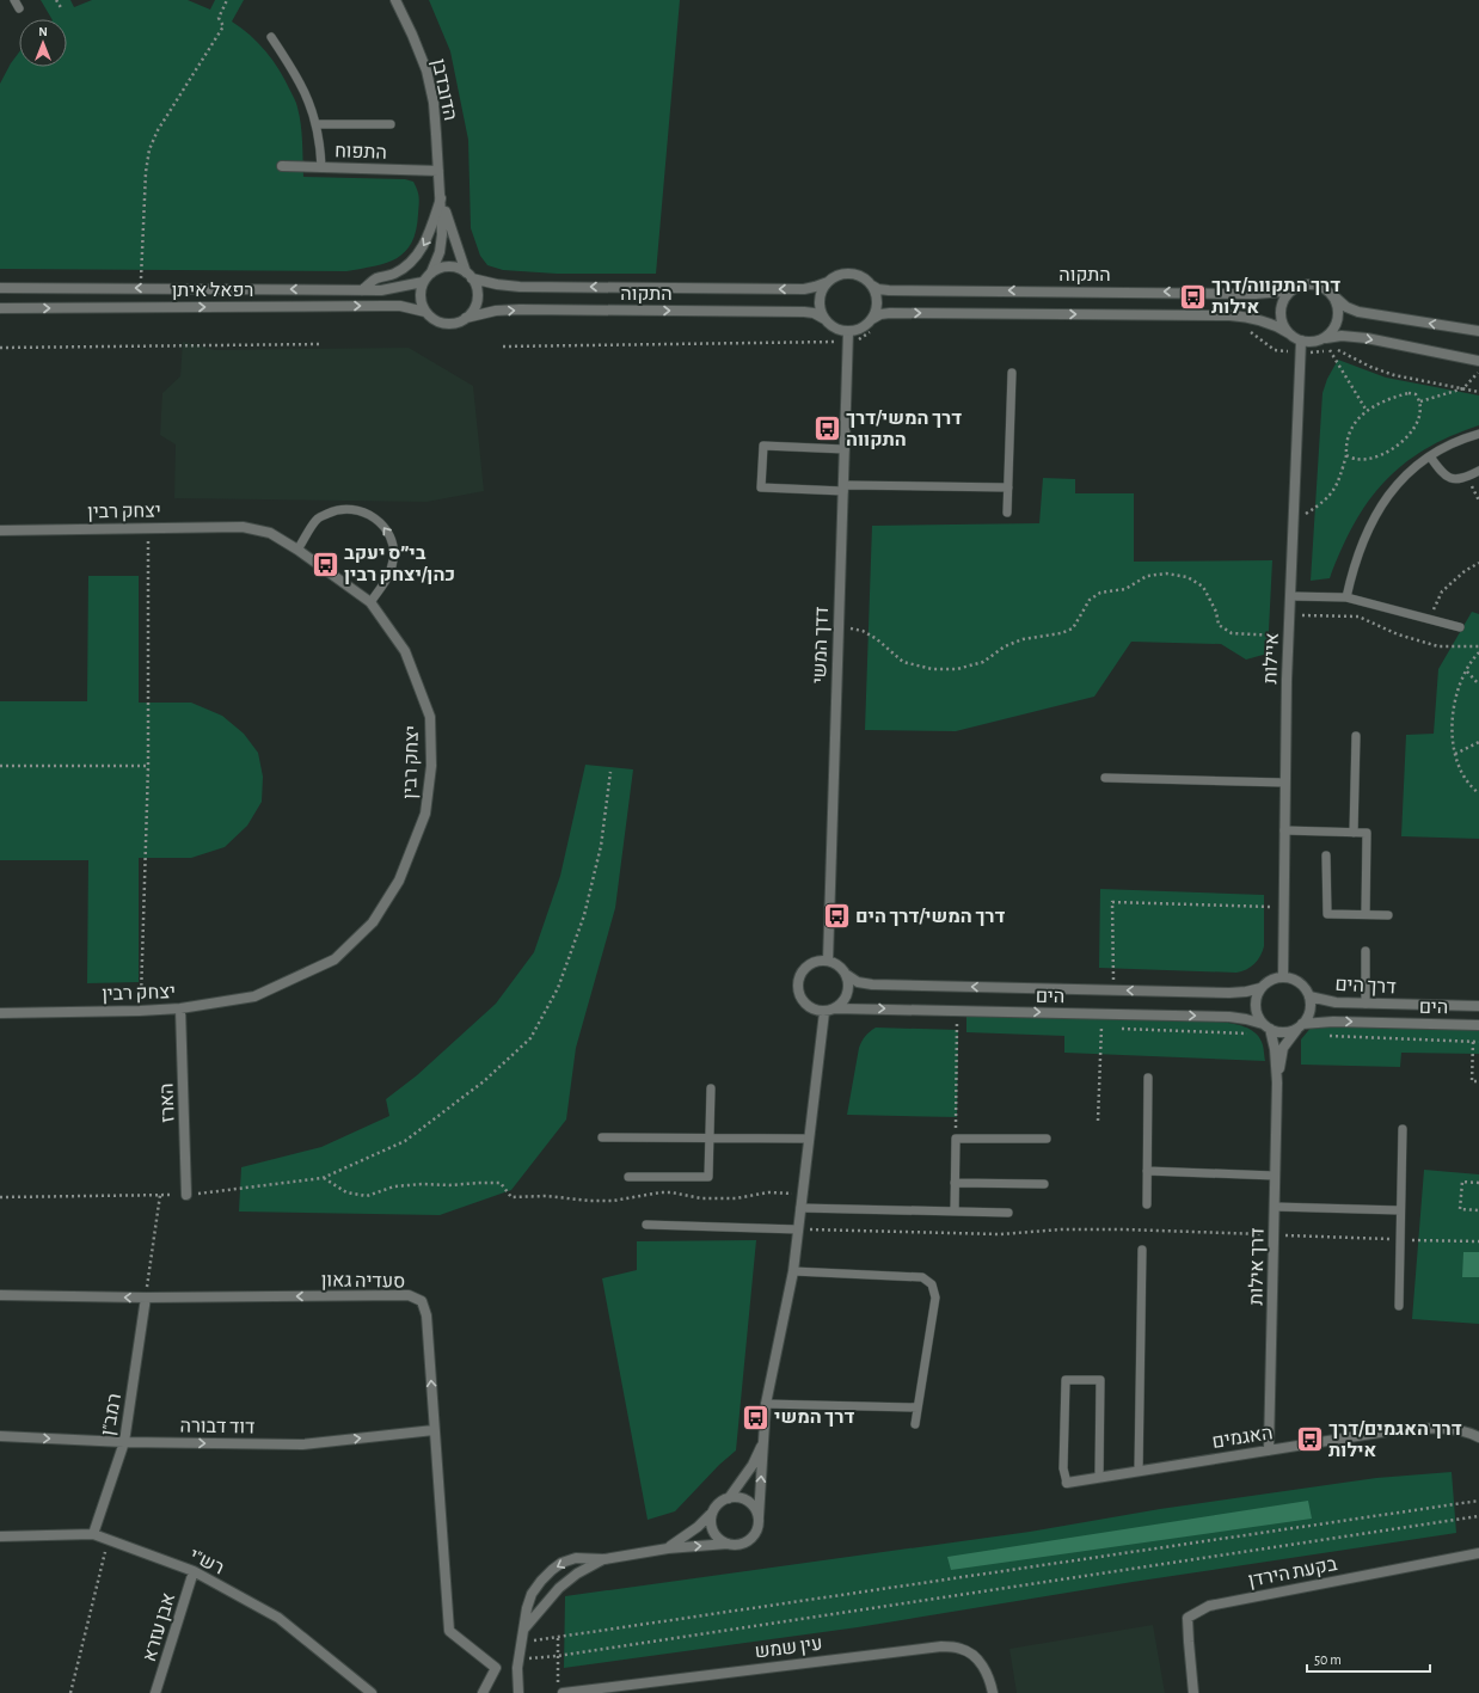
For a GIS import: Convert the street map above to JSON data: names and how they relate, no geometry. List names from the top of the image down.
{
  "streets": {
    "street": [
      "הדובדבן",
      "התפוח",
      "התקוה",
      "רפאל איתן",
      "יצחק רבין",
      "דדך המשי",
      "איילות",
      "דרך הים",
      "הים",
      "הארז",
      "דרך אילות",
      "סעדיה גאון",
      "רמב\"ן",
      "דוד דבורה",
      "האגמים",
      "רש\"י",
      "בקעת הירדן",
      "אבן עזרא",
      "עין שמש"
    ]
  },
  "crossings": [
    ["הדובדבן", "התפוח"],
    ["הדובדבן", "התקוה"],
    ["הדובדבן", "רפאל איתן"],
    ["התקוה", "רפאל איתן"],
    ["התקוה", "דדך המשי"],
    ["התקוה", "איילות"],
    ["יצחק רבין", "הארז"],
    ["דדך המשי", "הים"],
    ["איילות", "דרך הים"],
    ["איילות", "הים"],
    ["דרך הים", "הים"],
    ["דרך אילות", "האגמים"],
    ["סעדיה גאון", "רמב\"ן"],
    ["סעדיה גאון", "דוד דבורה"],
    ["רמב\"ן", "דוד דבורה"],
    ["רמב\"ן", "רש\"י"],
    ["רש\"י", "אבן עזרא"]
  ],
  "one_way": ["סעדיה גאון", "דוד דבורה"],
  "places": {
    "bus stop": [
      "דרך התקווה/דרך אילות",
      "דרך המשי/דרך התקווה",
      "בי״ס יעקב כהן/יצחק רבין",
      "דרך המשי/דרך הים",
      "דרך המשי",
      "דרך האגמים/דרך אילות"
    ]
  },
  "scale_bar": "50 m",
  "north": "top"
}
